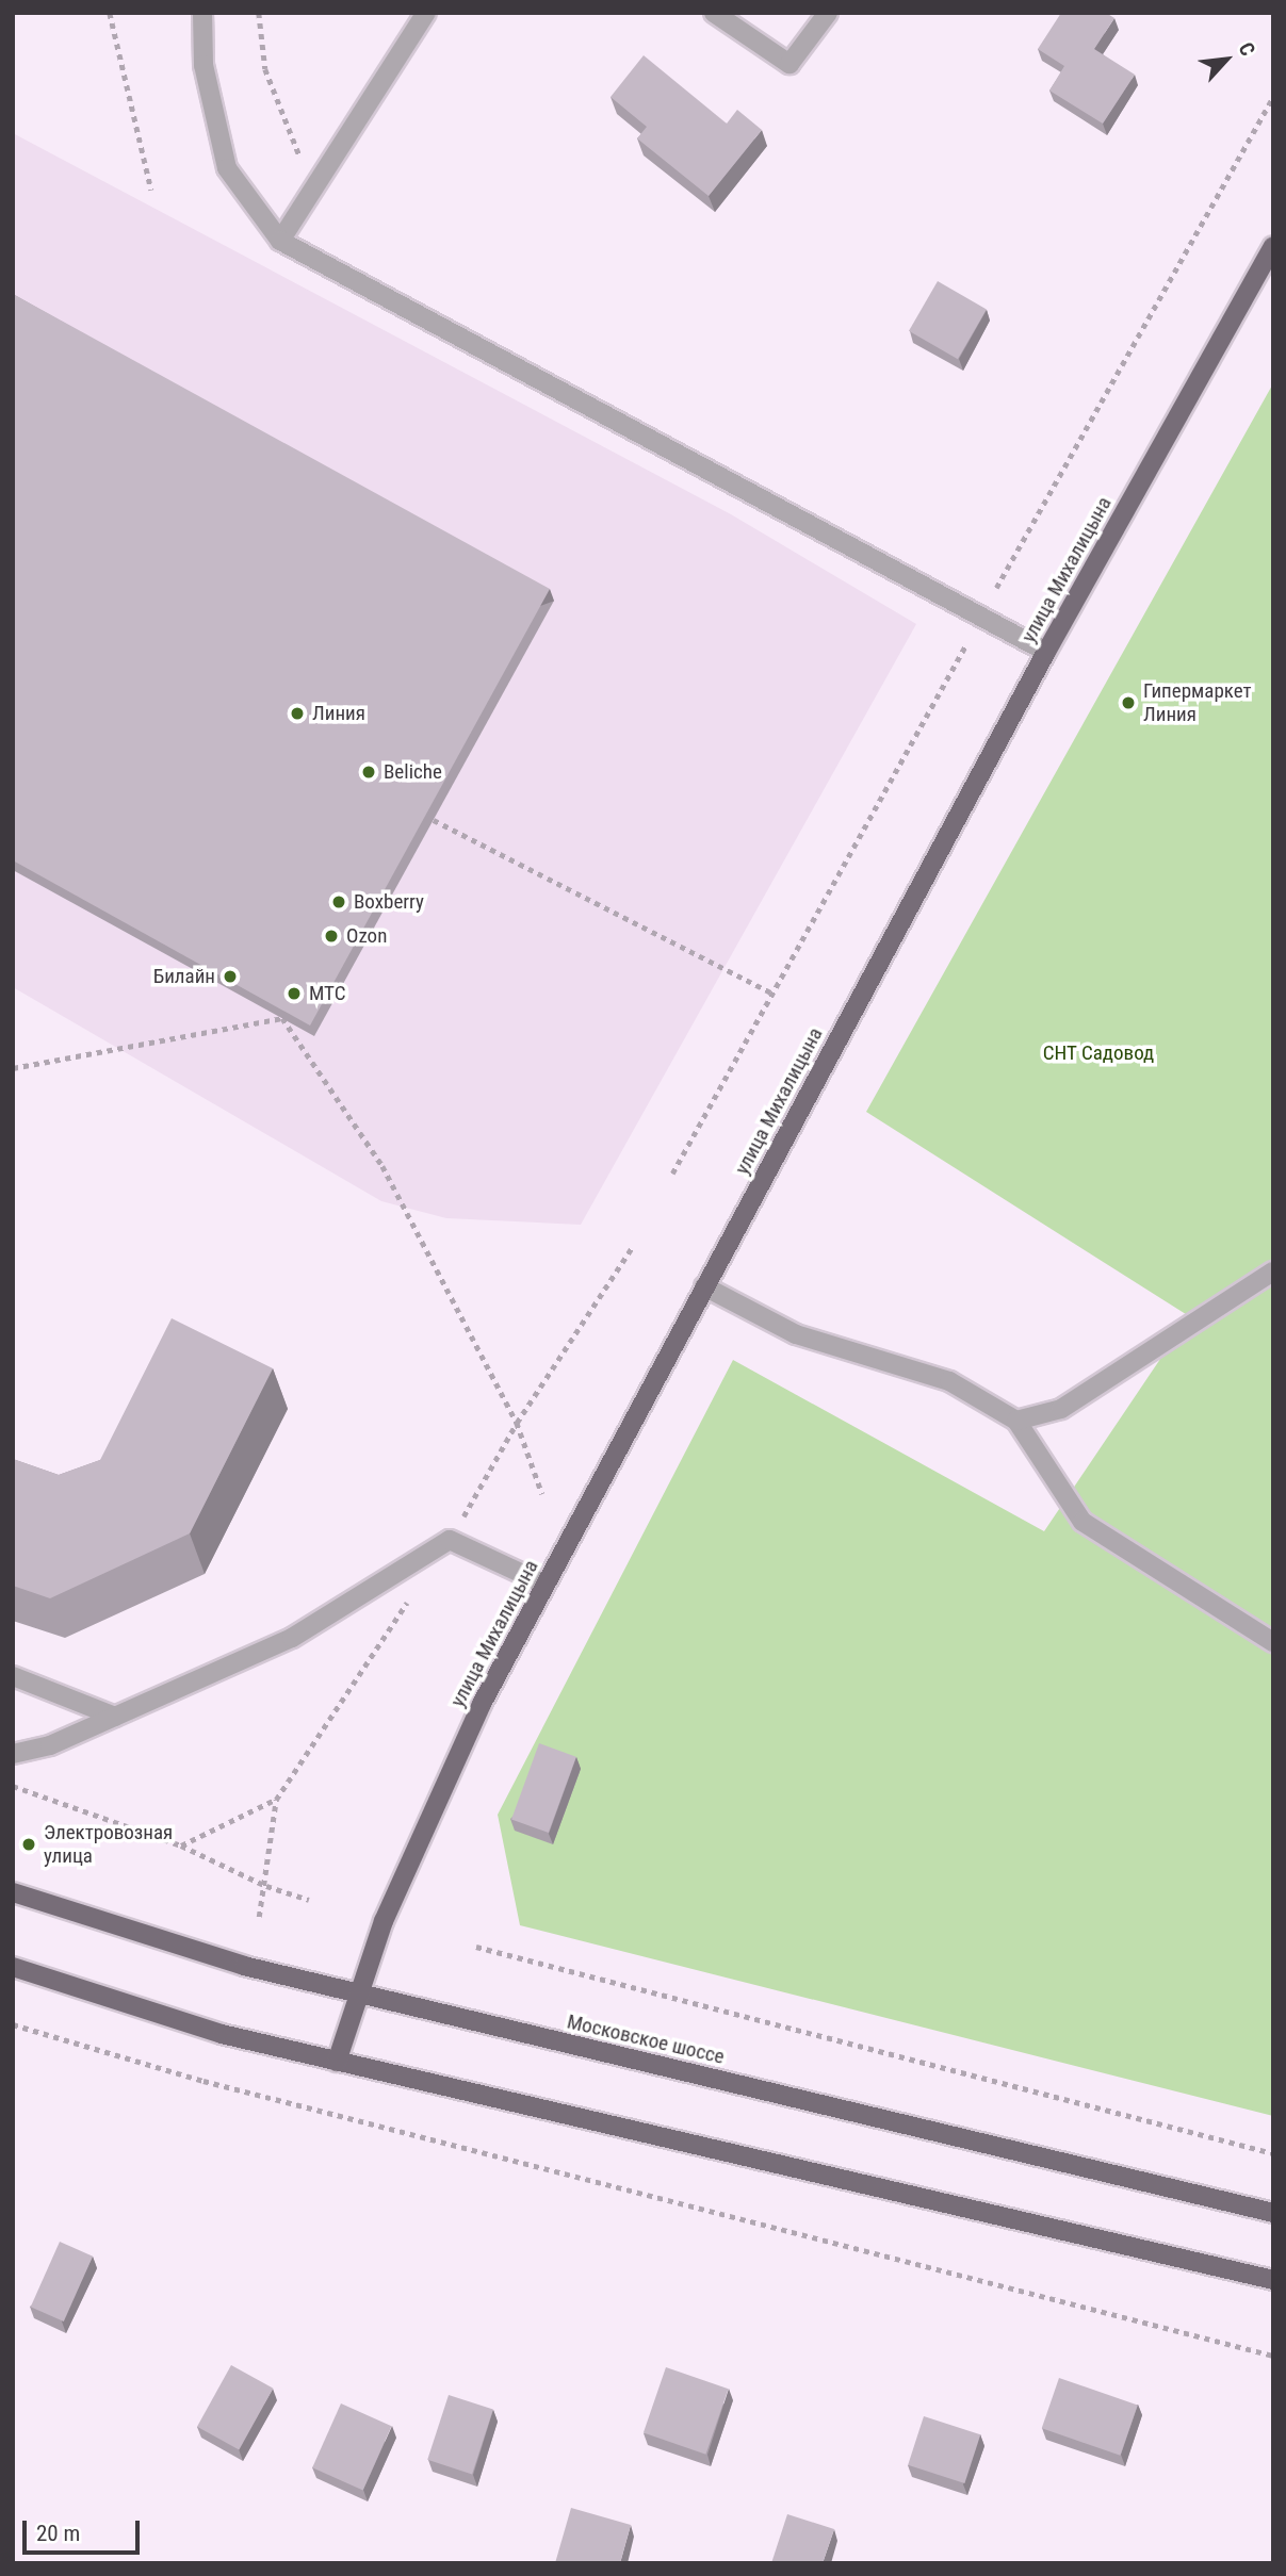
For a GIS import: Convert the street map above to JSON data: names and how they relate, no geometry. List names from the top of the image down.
{
  "streets": {
    "main road": ["улица Михалицына", "Московское шоссе"]
  },
  "crossings": [
    ["улица Михалицына", "Московское шоссе"]
  ],
  "parks": ["СНТ Садовод"],
  "places": [
    "Гипермаркет Линия",
    "Линия",
    "Beliche",
    "Boxberry",
    "Ozon",
    "Билайн",
    "МТС",
    "Электровозная улица"
  ],
  "scale_bar": "20 m",
  "north": "top right"
}
